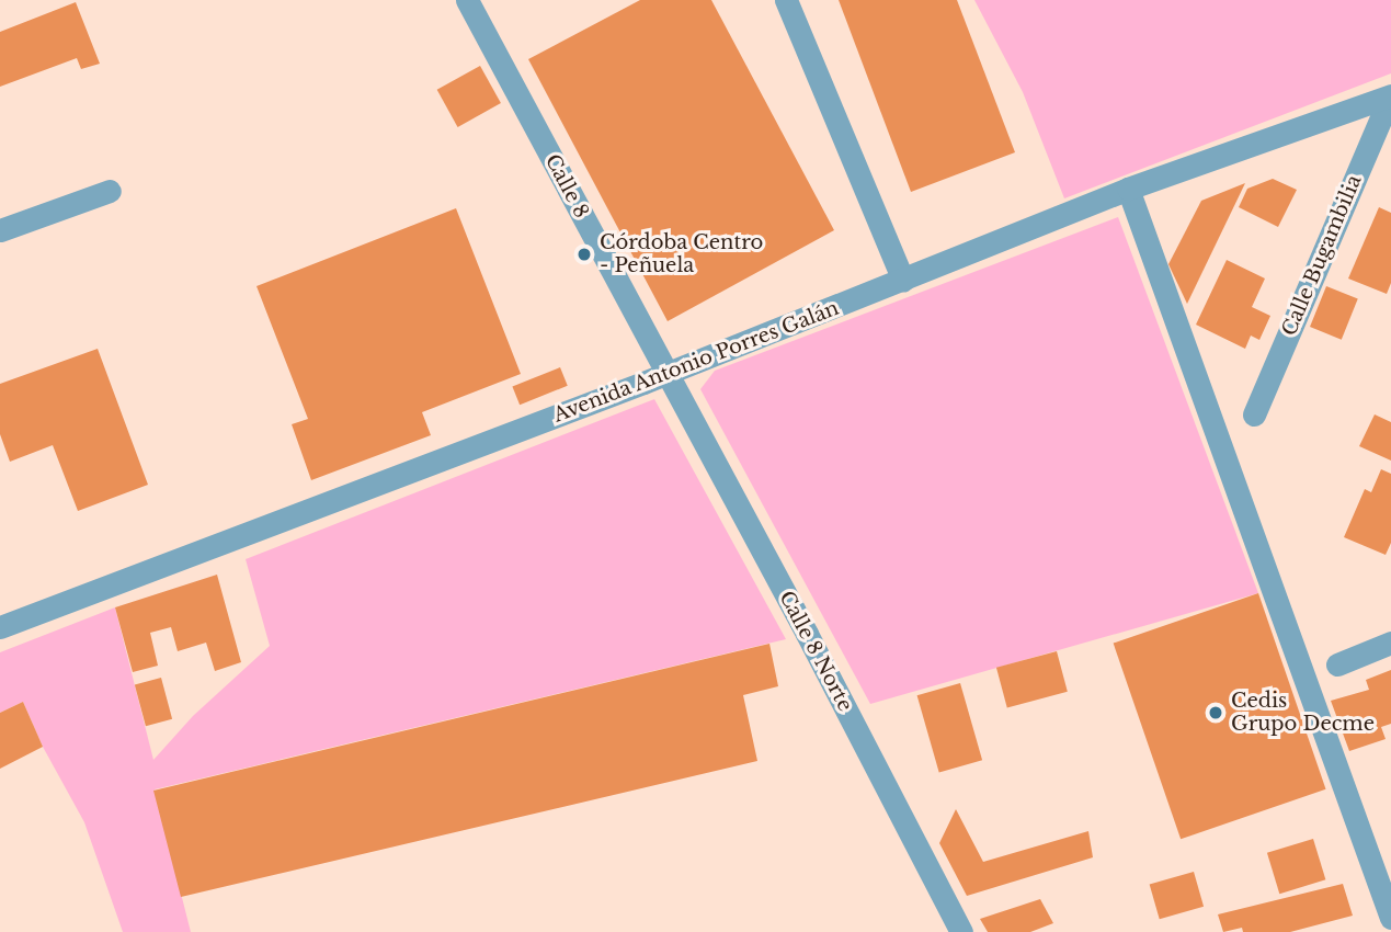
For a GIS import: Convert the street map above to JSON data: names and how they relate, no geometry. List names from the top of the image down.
{
  "streets": {
    "street": [
      "Calle 8",
      "Calle Bugambilia",
      "Avenida Antonio Porres Galán",
      "Calle 8 Norte"
    ]
  },
  "crossings": [
    ["Calle 8", "Avenida Antonio Porres Galán"],
    ["Calle 8", "Calle 8 Norte"],
    ["Calle Bugambilia", "Avenida Antonio Porres Galán"],
    ["Avenida Antonio Porres Galán", "Calle 8 Norte"]
  ],
  "places": ["Córdoba Centro - Peñuela", "Cedis Grupo Decme"]
}
